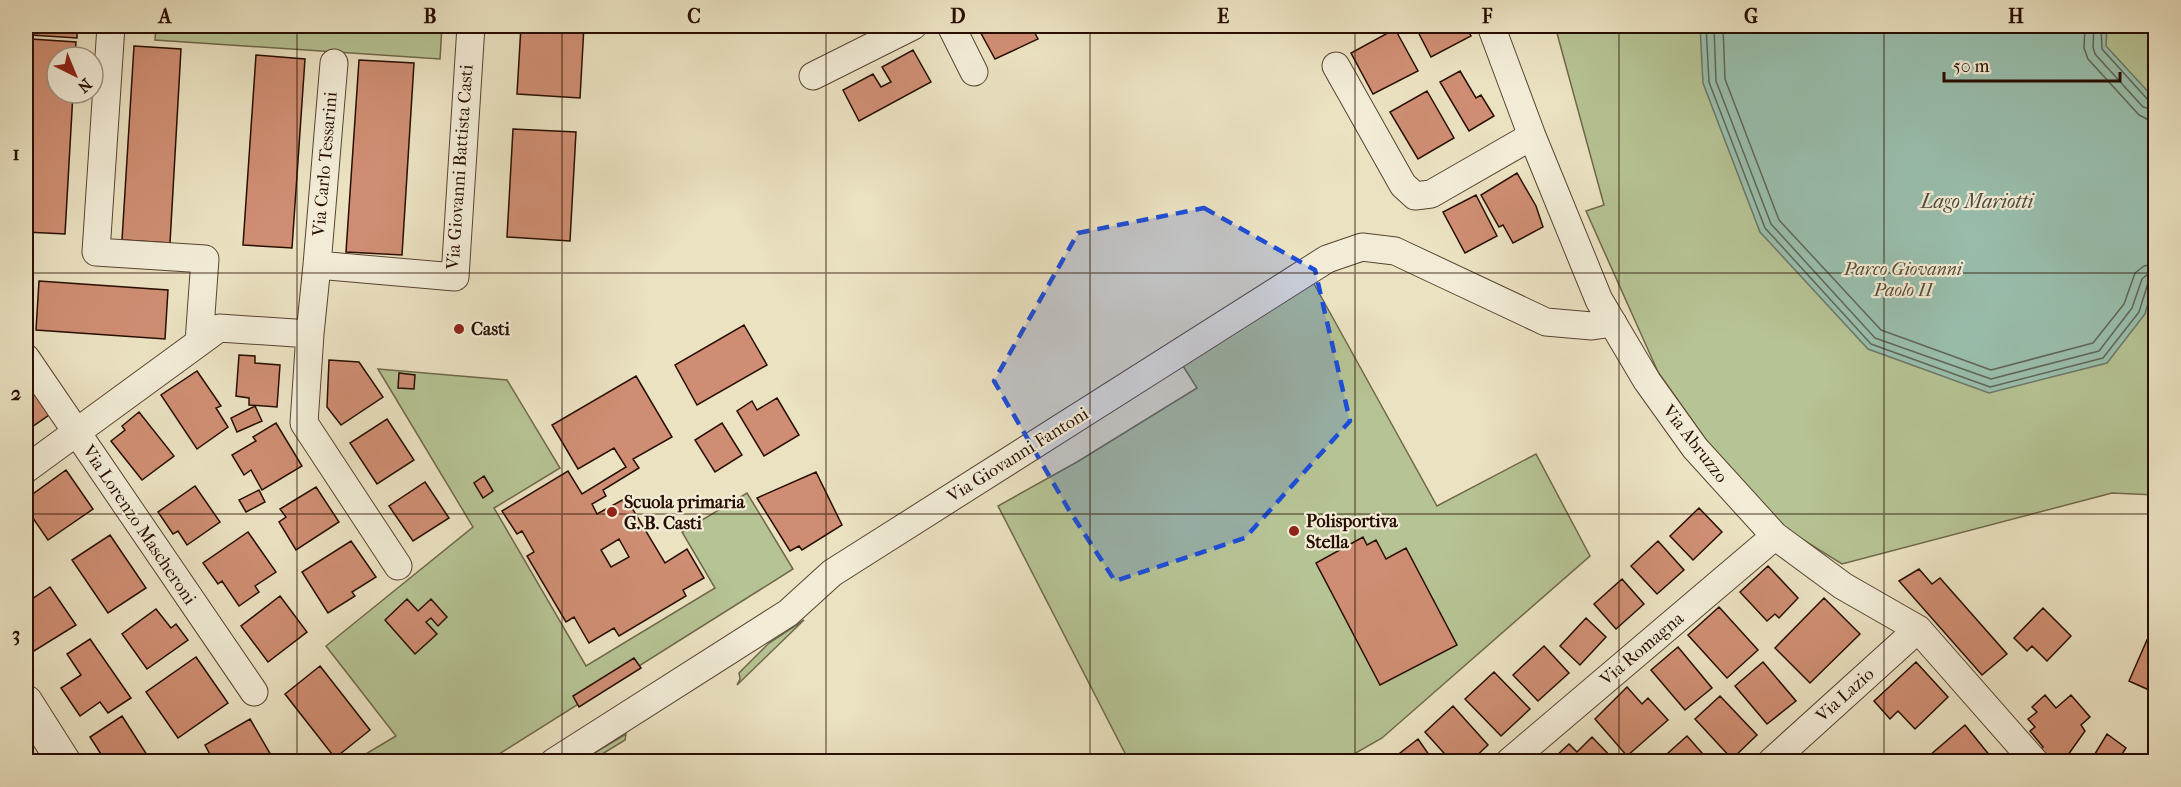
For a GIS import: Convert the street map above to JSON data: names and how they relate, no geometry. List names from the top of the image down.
{
  "streets": {
    "street": [
      "Via Carlo Tessarini",
      "Via Giovanni Battista Casti",
      "Via Abruzzo",
      "Via Giovanni Fantoni",
      "Via Lorenzo Mascheroni",
      "Via Romagna",
      "Via Lazio"
    ]
  },
  "crossings": [
    ["Via Carlo Tessarini", "Via Giovanni Battista Casti"],
    ["Via Abruzzo", "Via Giovanni Fantoni"],
    ["Via Abruzzo", "Via Romagna"],
    ["Via Abruzzo", "Via Lazio"]
  ],
  "water": ["Lago Mariotti"],
  "parks": ["Parco Giovanni Paolo II"],
  "places": ["Casti", "Scuola primaria G. B. Casti", "Polisportiva Stella"],
  "scale_bar": "50 m",
  "north": "bottom right",
  "grid": {
    "columns": [
      "A",
      "B",
      "C",
      "D",
      "E",
      "F",
      "G",
      "H"
    ],
    "rows": ["1", "2", "3"]
  }
}
